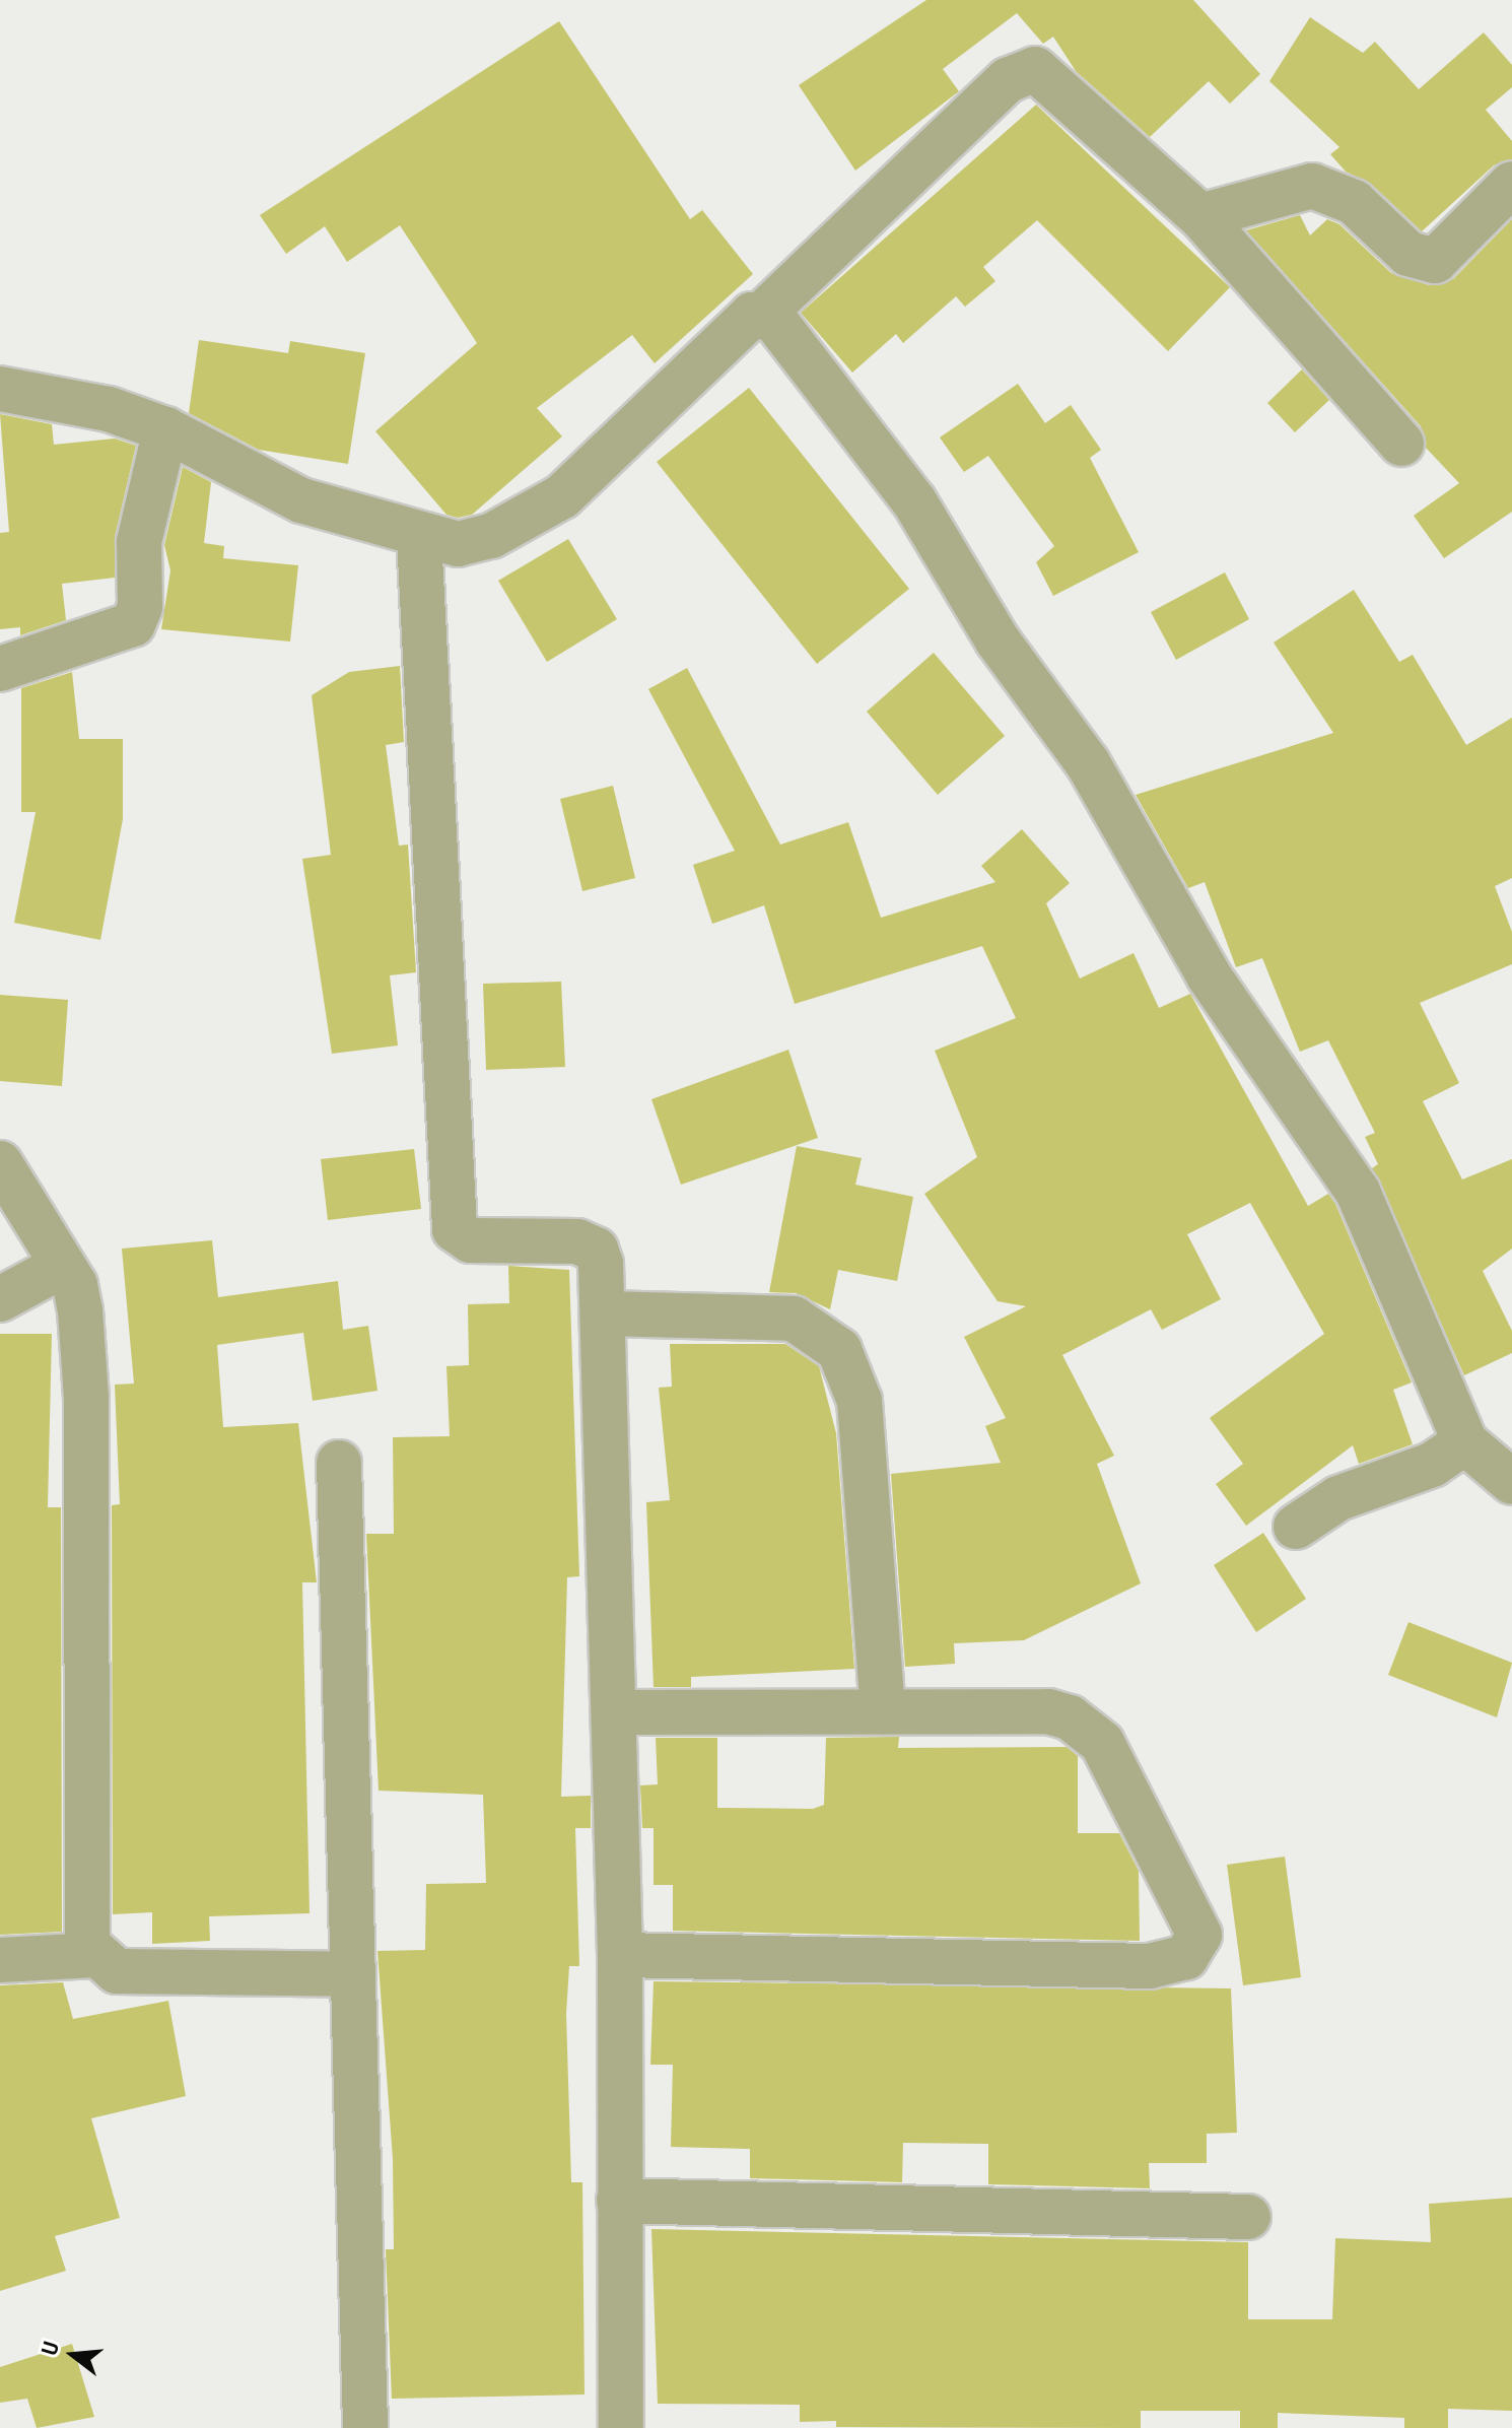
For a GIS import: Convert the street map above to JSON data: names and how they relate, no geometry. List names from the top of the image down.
{
  "north": "left"
}
